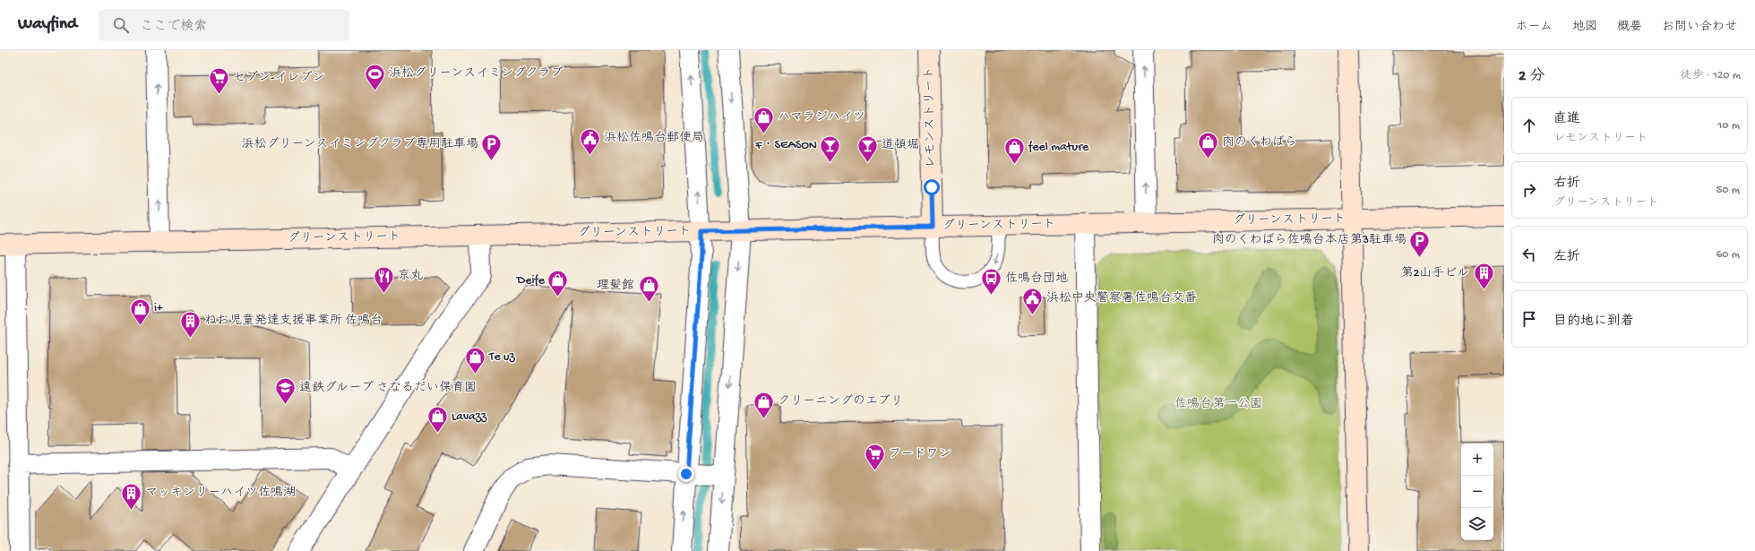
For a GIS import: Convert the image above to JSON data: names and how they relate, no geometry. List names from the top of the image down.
{
  "streets": {
    "street": ["レモンストリート", "グリーンストリート"]
  },
  "crossings": [
    ["レモンストリート", "グリーンストリート"]
  ],
  "parks": ["佐鳴台第一公園"],
  "places": {
    "sports": ["浜松グリーンスイミングクラブ"],
    "supermarket": ["セブン-イレブン", "フードワン"],
    "shop": [
      "ハマラジハイツ",
      "肉のくわばら",
      "feel mature",
      "Deife",
      "理髪館",
      "i+",
      "Te uz",
      "クリーニングのエブリ",
      "Lavazz"
    ],
    "public building": ["浜松佐鳴台郵便局", "浜松中央警察署佐鳴台交番"],
    "parking": ["浜松グリーンスイミングクラブ専用駐車場", "肉のくわばら佐鳴台本店第3駐車場"],
    "bar": ["F・SEASON", "道頓堀"],
    "building": ["第2山手ビル", "ねお児童発達支援事業所 佐鳴台", "マッキンリーハイツ佐鳴湖"],
    "restaurant": ["京丸"],
    "bus stop": ["佐鳴台団地"],
    "school or university": ["遠鉄グループ さなるだい保育園"]
  },
  "page": {
    "header": "Wayfind",
    "search": "ここで検索",
    "nav": [
      "ホーム",
      "地図",
      "概要",
      "お問い合わせ"
    ],
    "heading": ["2 分", "徒歩 · 120 m"],
    "list": [
      ["直進", "レモンストリート", "10 m"],
      ["右折", "グリーンストリート", "50 m"],
      ["左折", "60 m"],
      "目的地に到着"
    ],
    "map_buttons": ["+", "−"]
  }
}
